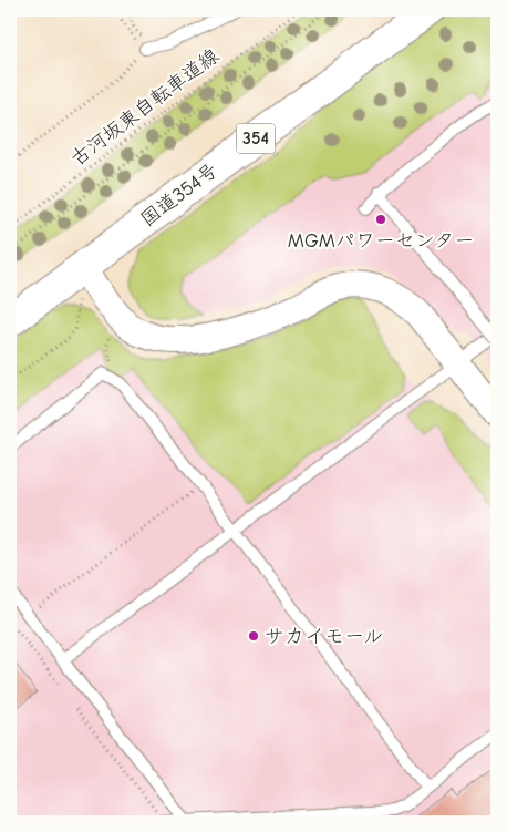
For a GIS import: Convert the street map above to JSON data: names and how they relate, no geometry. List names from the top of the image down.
{
  "streets": {
    "highway": ["354", "国道354号"],
    "path": ["古河坂東自転車道線"]
  },
  "places": ["MGMパワーセンター", "サカイモール"]
}
